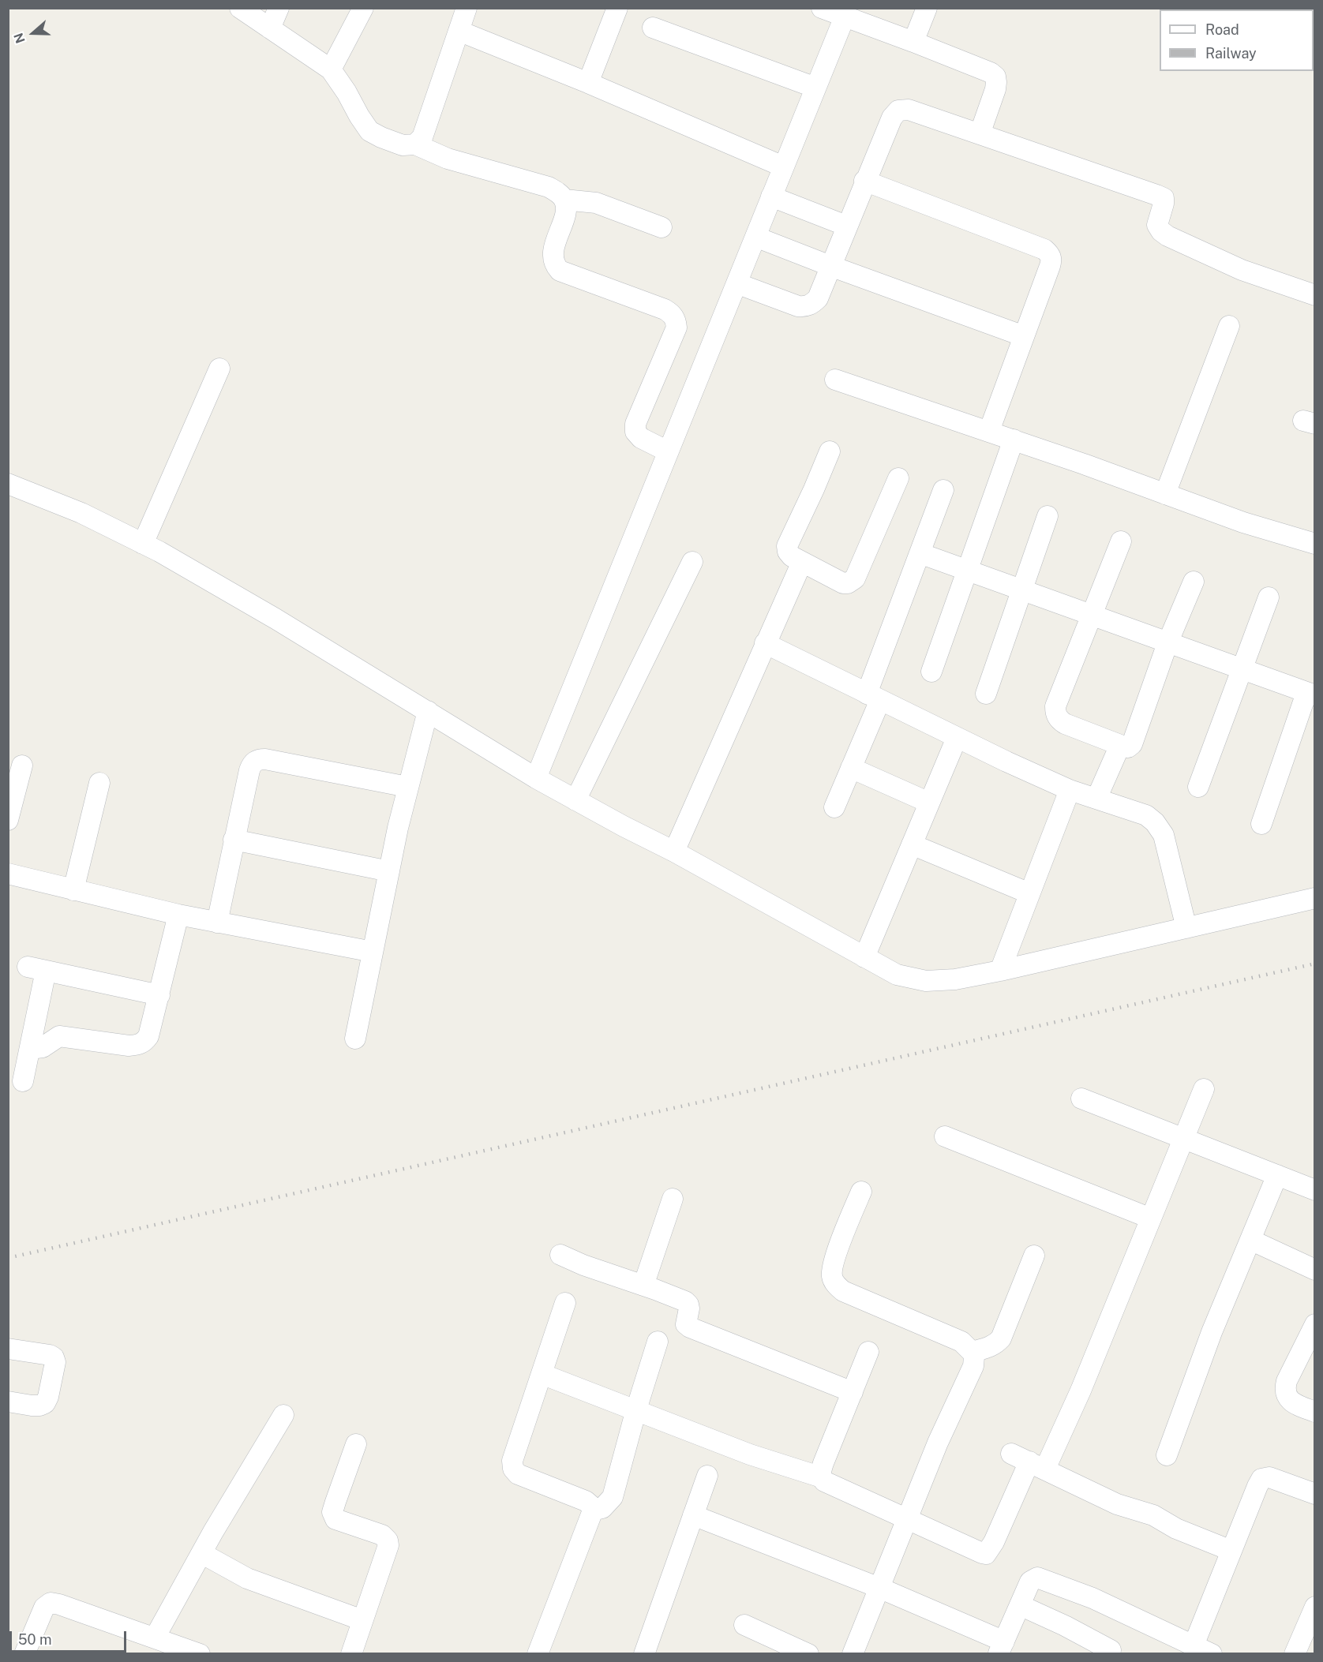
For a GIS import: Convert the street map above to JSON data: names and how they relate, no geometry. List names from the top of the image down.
{
  "legend": ["Road", "Railway"],
  "scale_bar": "50 m",
  "north": "left"
}
